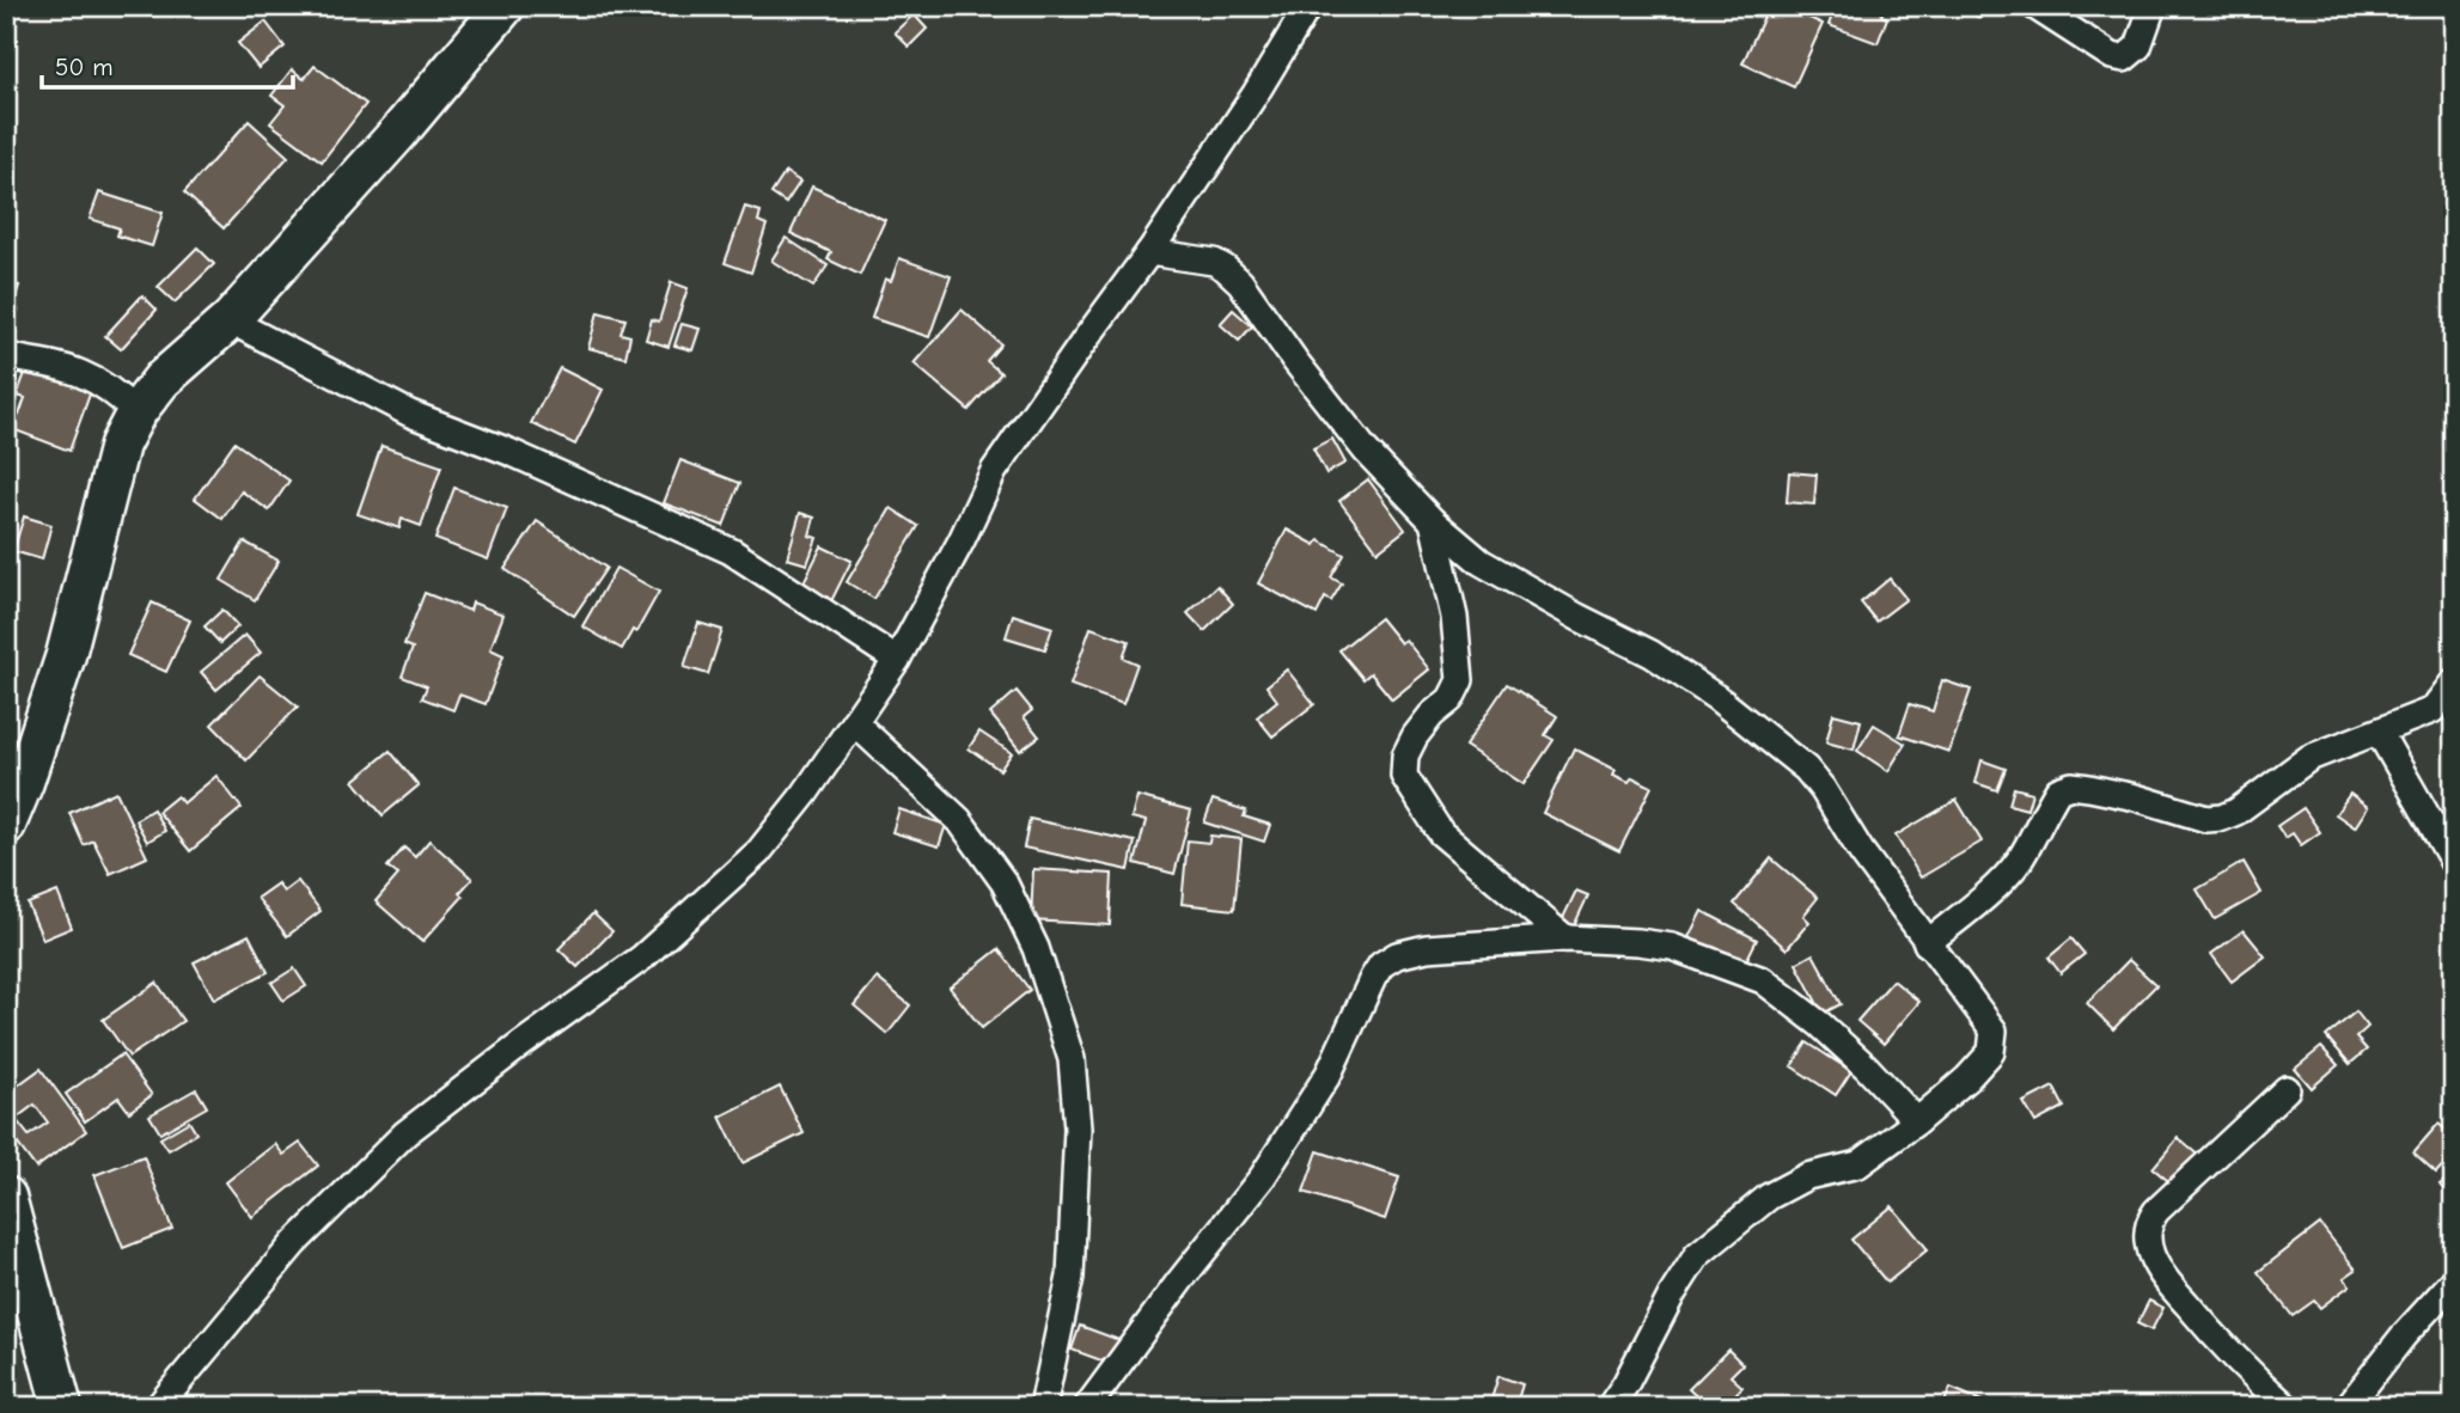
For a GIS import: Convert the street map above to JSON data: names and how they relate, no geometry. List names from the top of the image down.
{
  "scale_bar": "50 m"
}
